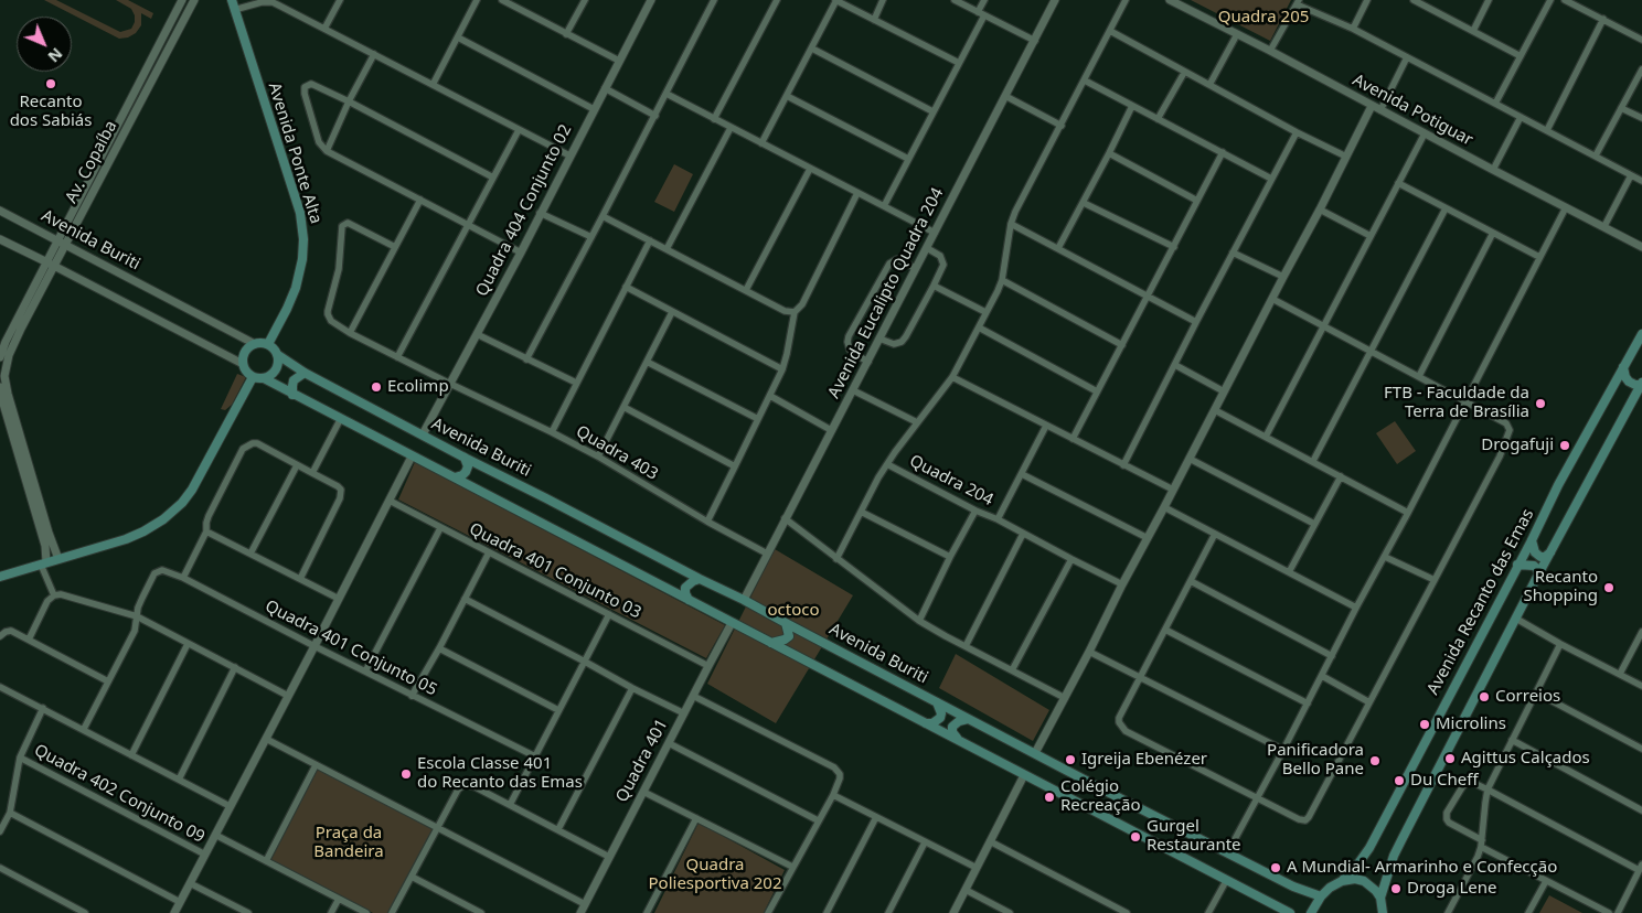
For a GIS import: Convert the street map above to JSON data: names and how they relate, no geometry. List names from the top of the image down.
{
  "streets": {
    "main road": ["Avenida Ponte Alta", "Avenida Buriti", "Avenida Recanto das Emas"],
    "street": [
      "Avenida Potiguar",
      "Av. Copaíba",
      "Quadra 404 Conjunto 02",
      "Avenida Eucalipto Quadra 204",
      "Quadra 403",
      "Quadra 204",
      "Quadra 401 Conjunto 03",
      "Quadra 401 Conjunto 05",
      "Quadra 401",
      "Quadra 402 Conjunto 09"
    ]
  },
  "crossings": [
    ["Avenida Ponte Alta", "Avenida Buriti"],
    ["Av. Copaíba", "Avenida Buriti"],
    ["Quadra 404 Conjunto 02", "Avenida Buriti"],
    ["Quadra 404 Conjunto 02", "Quadra 403"],
    ["Avenida Buriti", "Avenida Eucalipto Quadra 204"],
    ["Avenida Buriti", "Avenida Recanto das Emas"],
    ["Avenida Eucalipto Quadra 204", "Quadra 403"],
    ["Quadra 401 Conjunto 03", "Quadra 401"]
  ],
  "parks": [
    "Quadra 205",
    "octoco",
    "Praça da Bandeira",
    "Quadra Poliesportiva 202"
  ],
  "places": [
    "Recanto dos Sabiás",
    "Ecolimp",
    "FTB - Faculdade da Terra de Brasília",
    "Drogafuji",
    "Recanto Shopping",
    "Correios",
    "Microlins",
    "Agittus Calçados",
    "Igreija Ebenézer",
    "Panificadora Bello Pane",
    "Escola Classe 401 do Recanto das Emas",
    "Du Cheff",
    "Colégio Recreação",
    "Gurgel Restaurante",
    "A Mundial- Armarinho e Confecção",
    "Droga Lene"
  ],
  "north": "bottom right"
}
